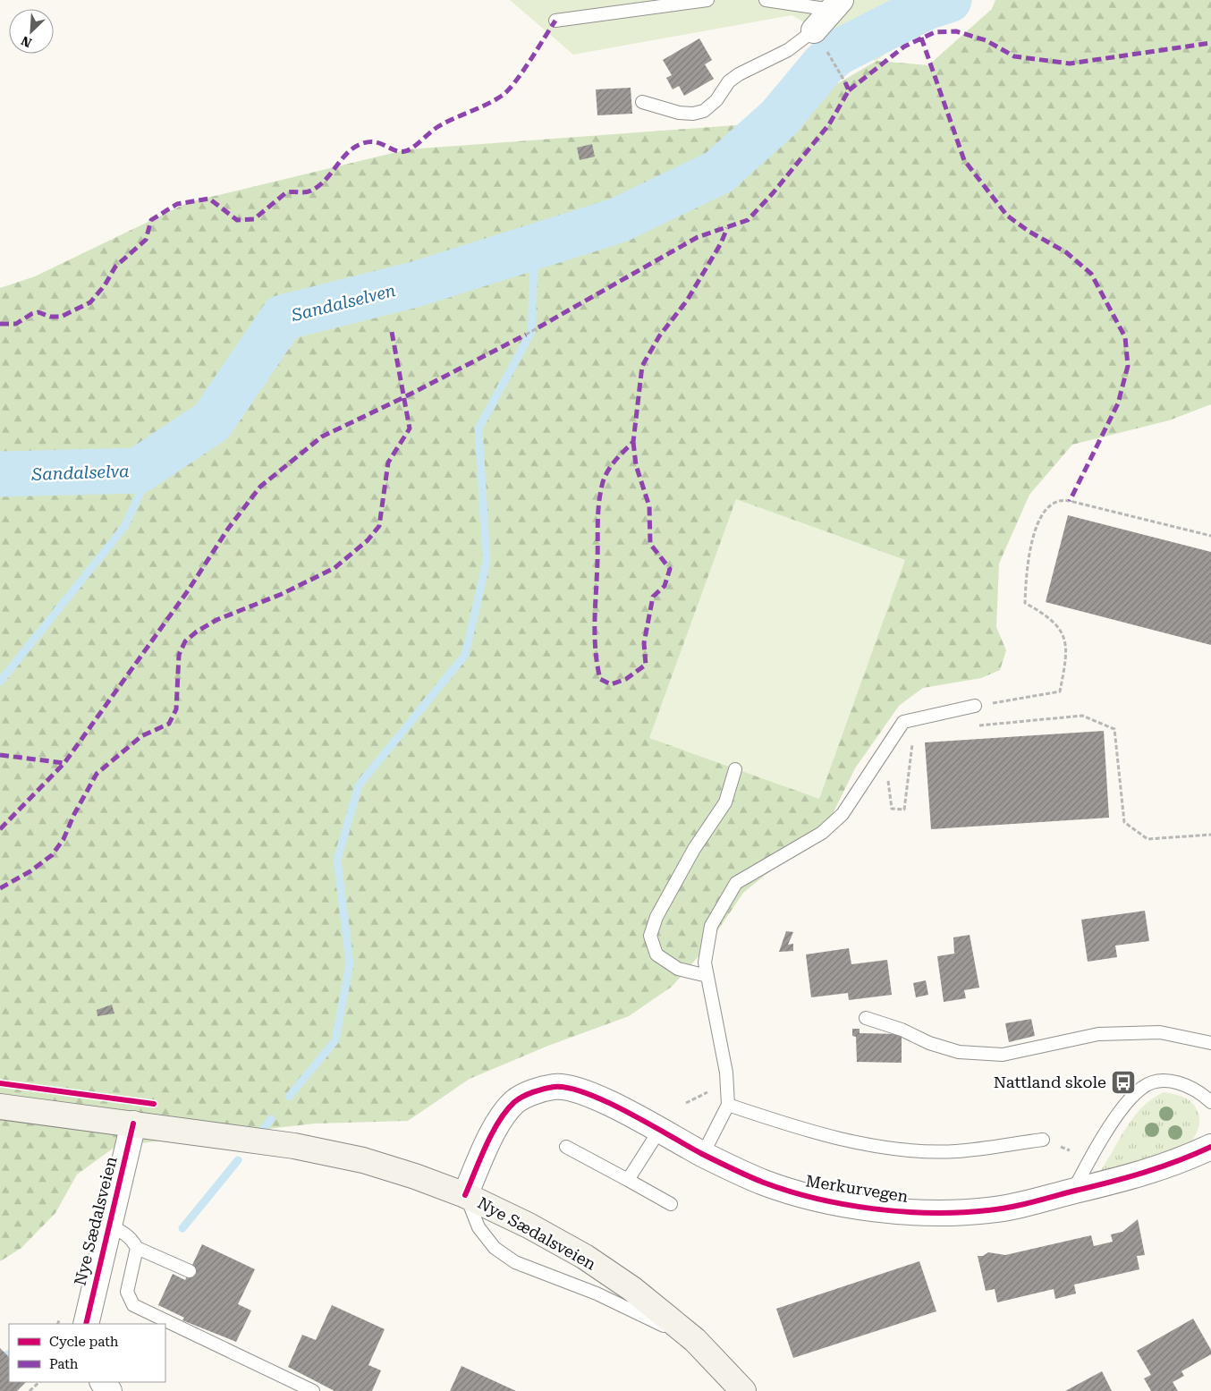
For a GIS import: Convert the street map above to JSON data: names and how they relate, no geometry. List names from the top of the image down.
{
  "streets": {
    "main road": ["Nye Sædalsveien"],
    "street": ["Merkurvegen"]
  },
  "crossings": [
    ["Merkurvegen", "Nye Sædalsveien"]
  ],
  "water": ["Sandalselven", "Sandalselva"],
  "places": {
    "bus stop": ["Nattland skole"]
  },
  "legend": ["Cycle path", "Path"],
  "north": "bottom left"
}
